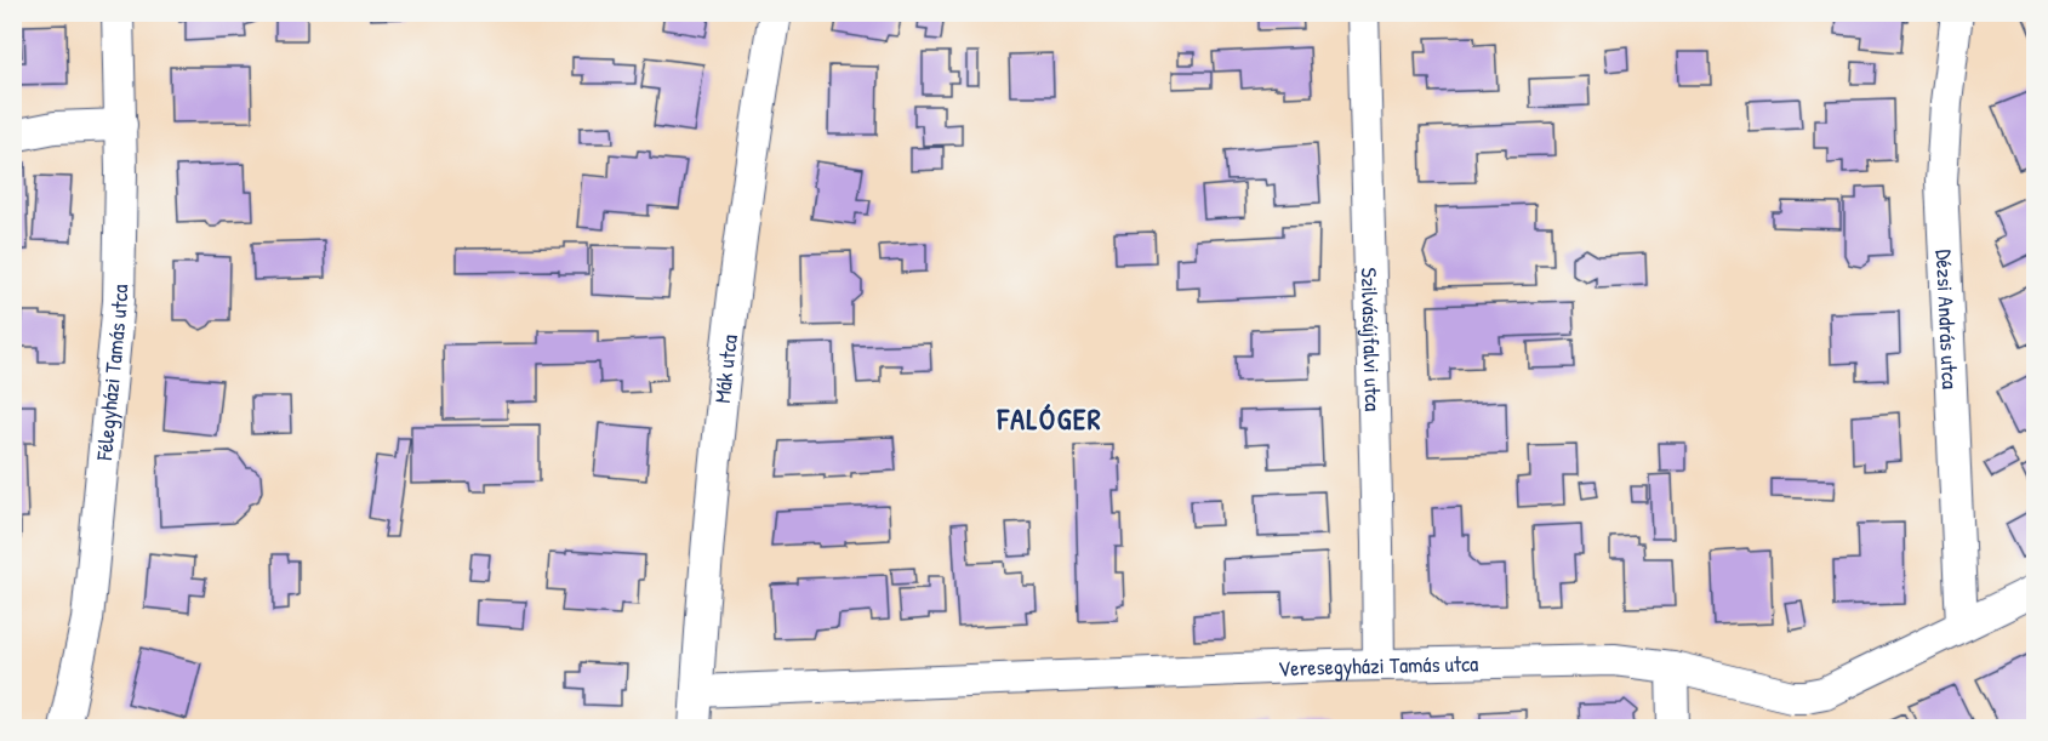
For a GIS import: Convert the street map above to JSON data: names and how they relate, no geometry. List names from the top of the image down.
{
  "streets": {
    "street": [
      "Dézsi András utca",
      "Szilvásújfalvi utca",
      "Mák utca",
      "Félegyházi Tamás utca",
      "Veresegyházi Tamás utca"
    ]
  },
  "crossings": [
    ["Dézsi András utca", "Veresegyházi Tamás utca"],
    ["Szilvásújfalvi utca", "Veresegyházi Tamás utca"],
    ["Mák utca", "Veresegyházi Tamás utca"]
  ],
  "districts": ["FALÓGER"]
}
